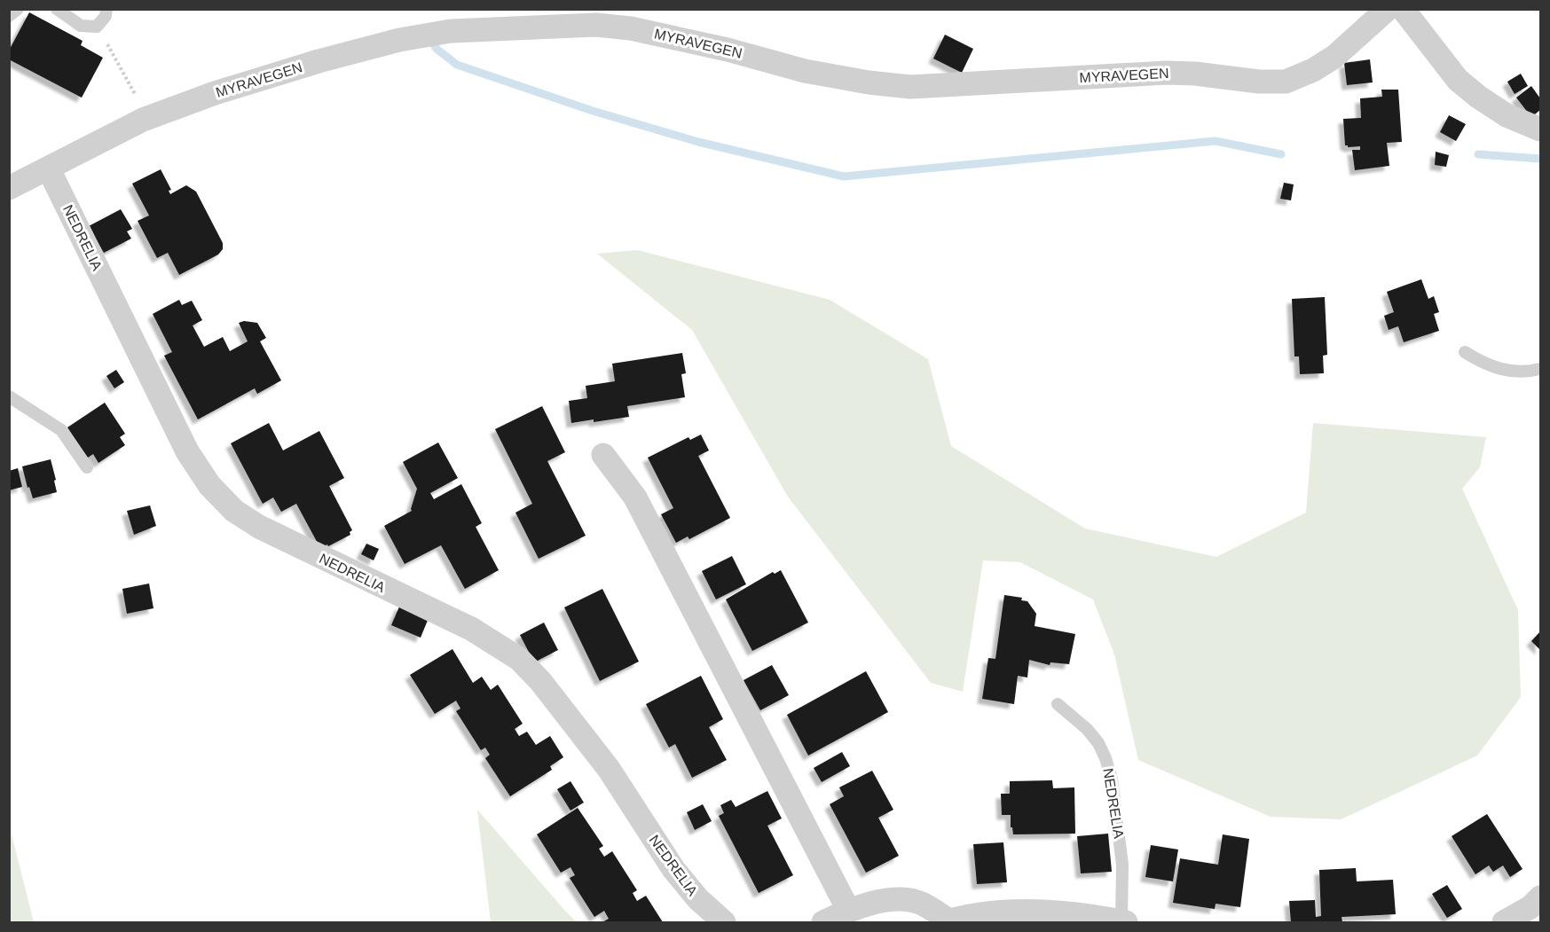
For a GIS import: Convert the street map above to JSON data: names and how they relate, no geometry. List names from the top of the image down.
{
  "streets": {
    "street": ["MYRAVEGEN", "NEDRELIA"]
  },
  "crossings": [
    ["MYRAVEGEN", "NEDRELIA"]
  ]
}
